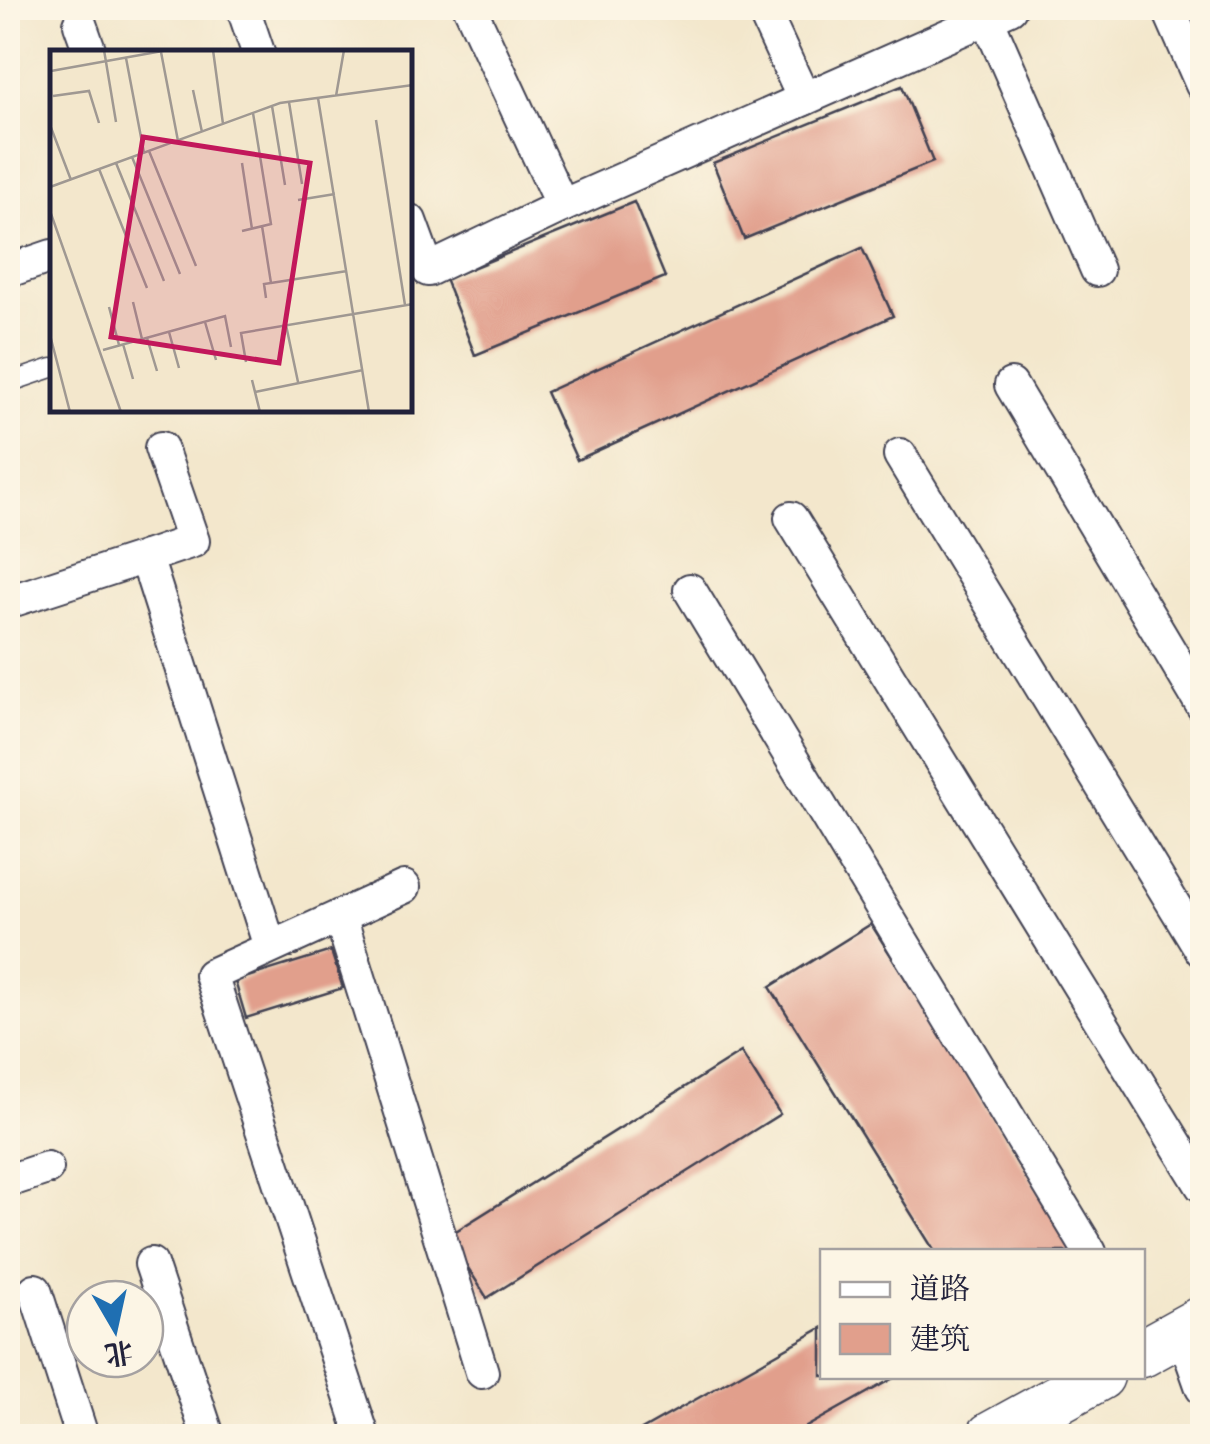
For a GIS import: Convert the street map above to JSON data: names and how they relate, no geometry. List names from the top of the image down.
{
  "legend": ["道路", "建筑"],
  "north": "bottom"
}
